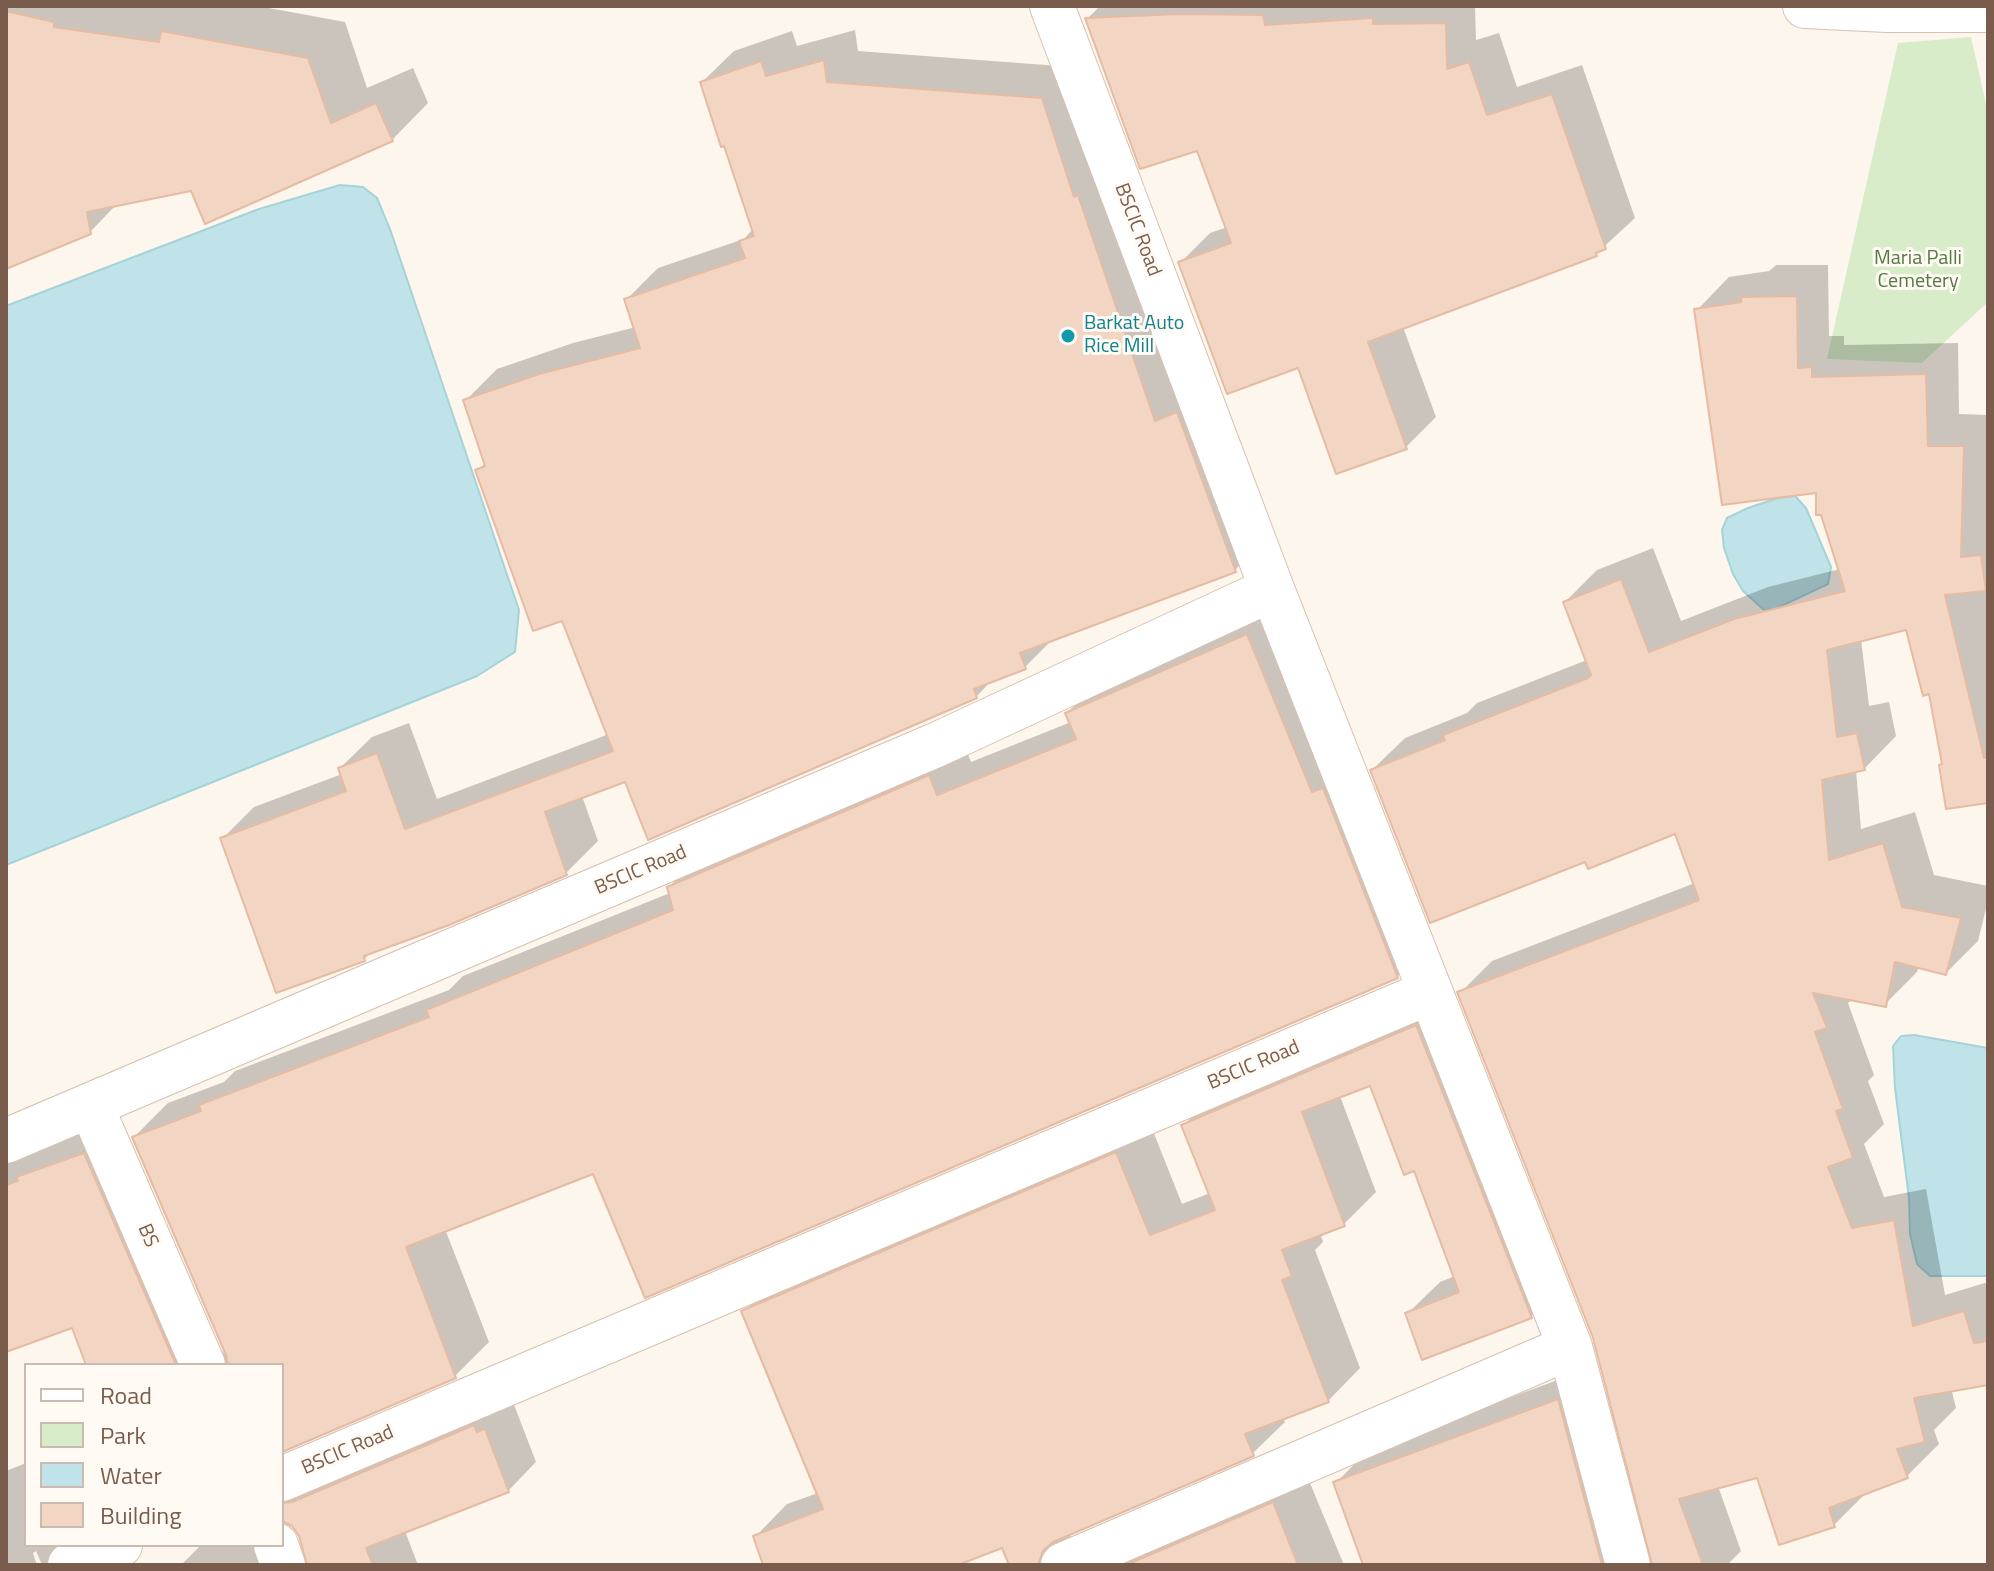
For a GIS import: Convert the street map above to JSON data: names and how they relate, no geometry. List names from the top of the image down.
{
  "streets": {
    "street": ["BSCIC Road", "BS"]
  },
  "crossings": [
    ["BSCIC Road", "BS"]
  ],
  "parks": ["Maria Palli Cemetery"],
  "places": ["Barkat Auto Rice Mill"],
  "legend": [
    "Road",
    "Park",
    "Water",
    "Building"
  ]
}
